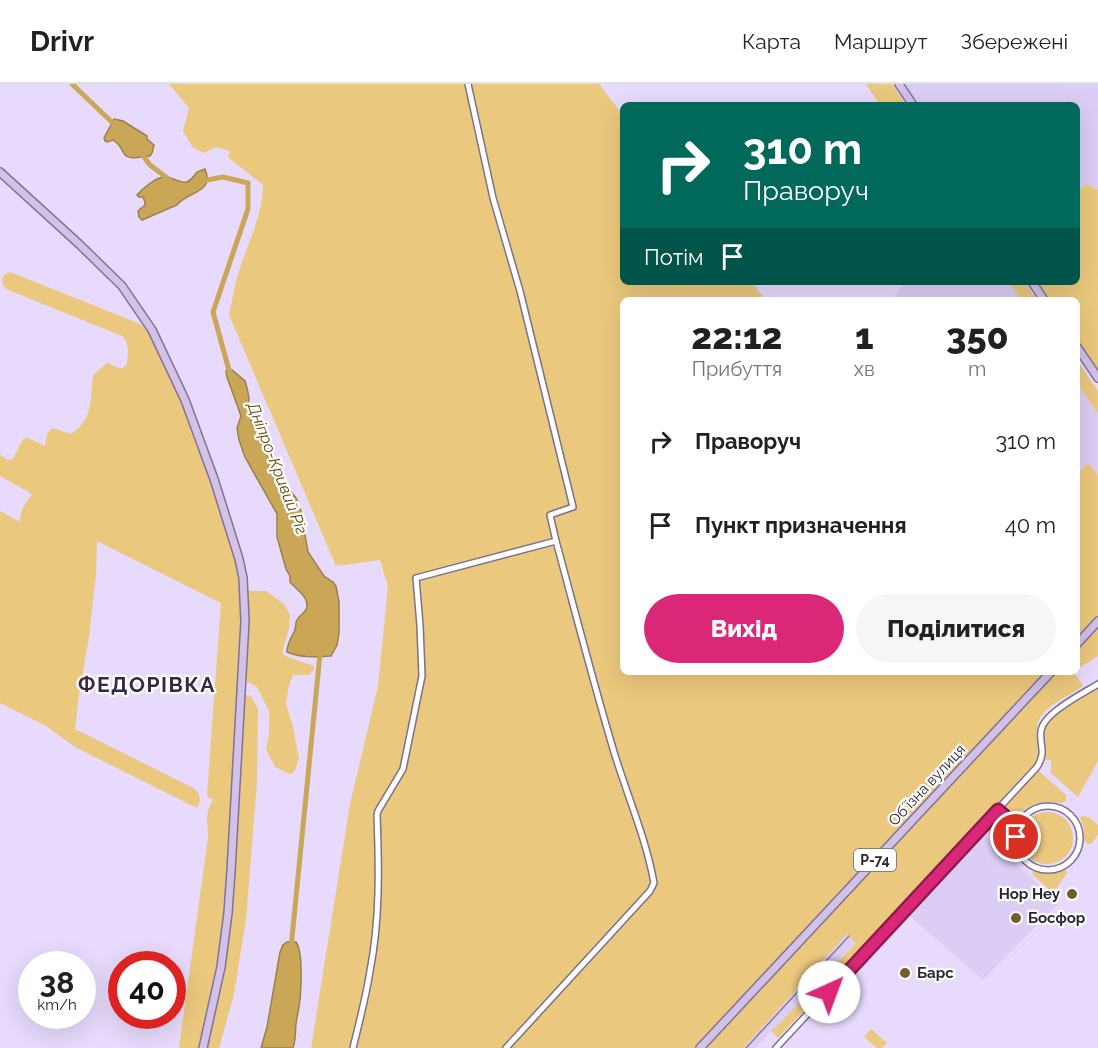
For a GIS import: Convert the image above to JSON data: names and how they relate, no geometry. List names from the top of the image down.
{
  "streets": {
    "main road": ["Обʼїзна вулиця", "Р-74"]
  },
  "districts": ["ФЕДОРІВКА"],
  "water": ["Дніпро-Кривий Ріг"],
  "places": ["Hop Hey", "Босфор", "Барс"],
  "page": {
    "header": "Drivr",
    "nav": ["Карта", "Маршрут", "Збережені"],
    "turn": ["310 m", "Праворуч"],
    "then": "Потім",
    "eta": [
      "22:12",
      "Прибуття",
      "1",
      "хв",
      "350",
      "m"
    ],
    "list": [
      {
        "name": "Праворуч",
        "value": "310 m"
      },
      {
        "name": "Пункт призначення",
        "value": "40 m"
      }
    ],
    "buttons": ["Вихід", "Поділитися"],
    "speed": "38 km/h",
    "limit": "40"
  }
}
